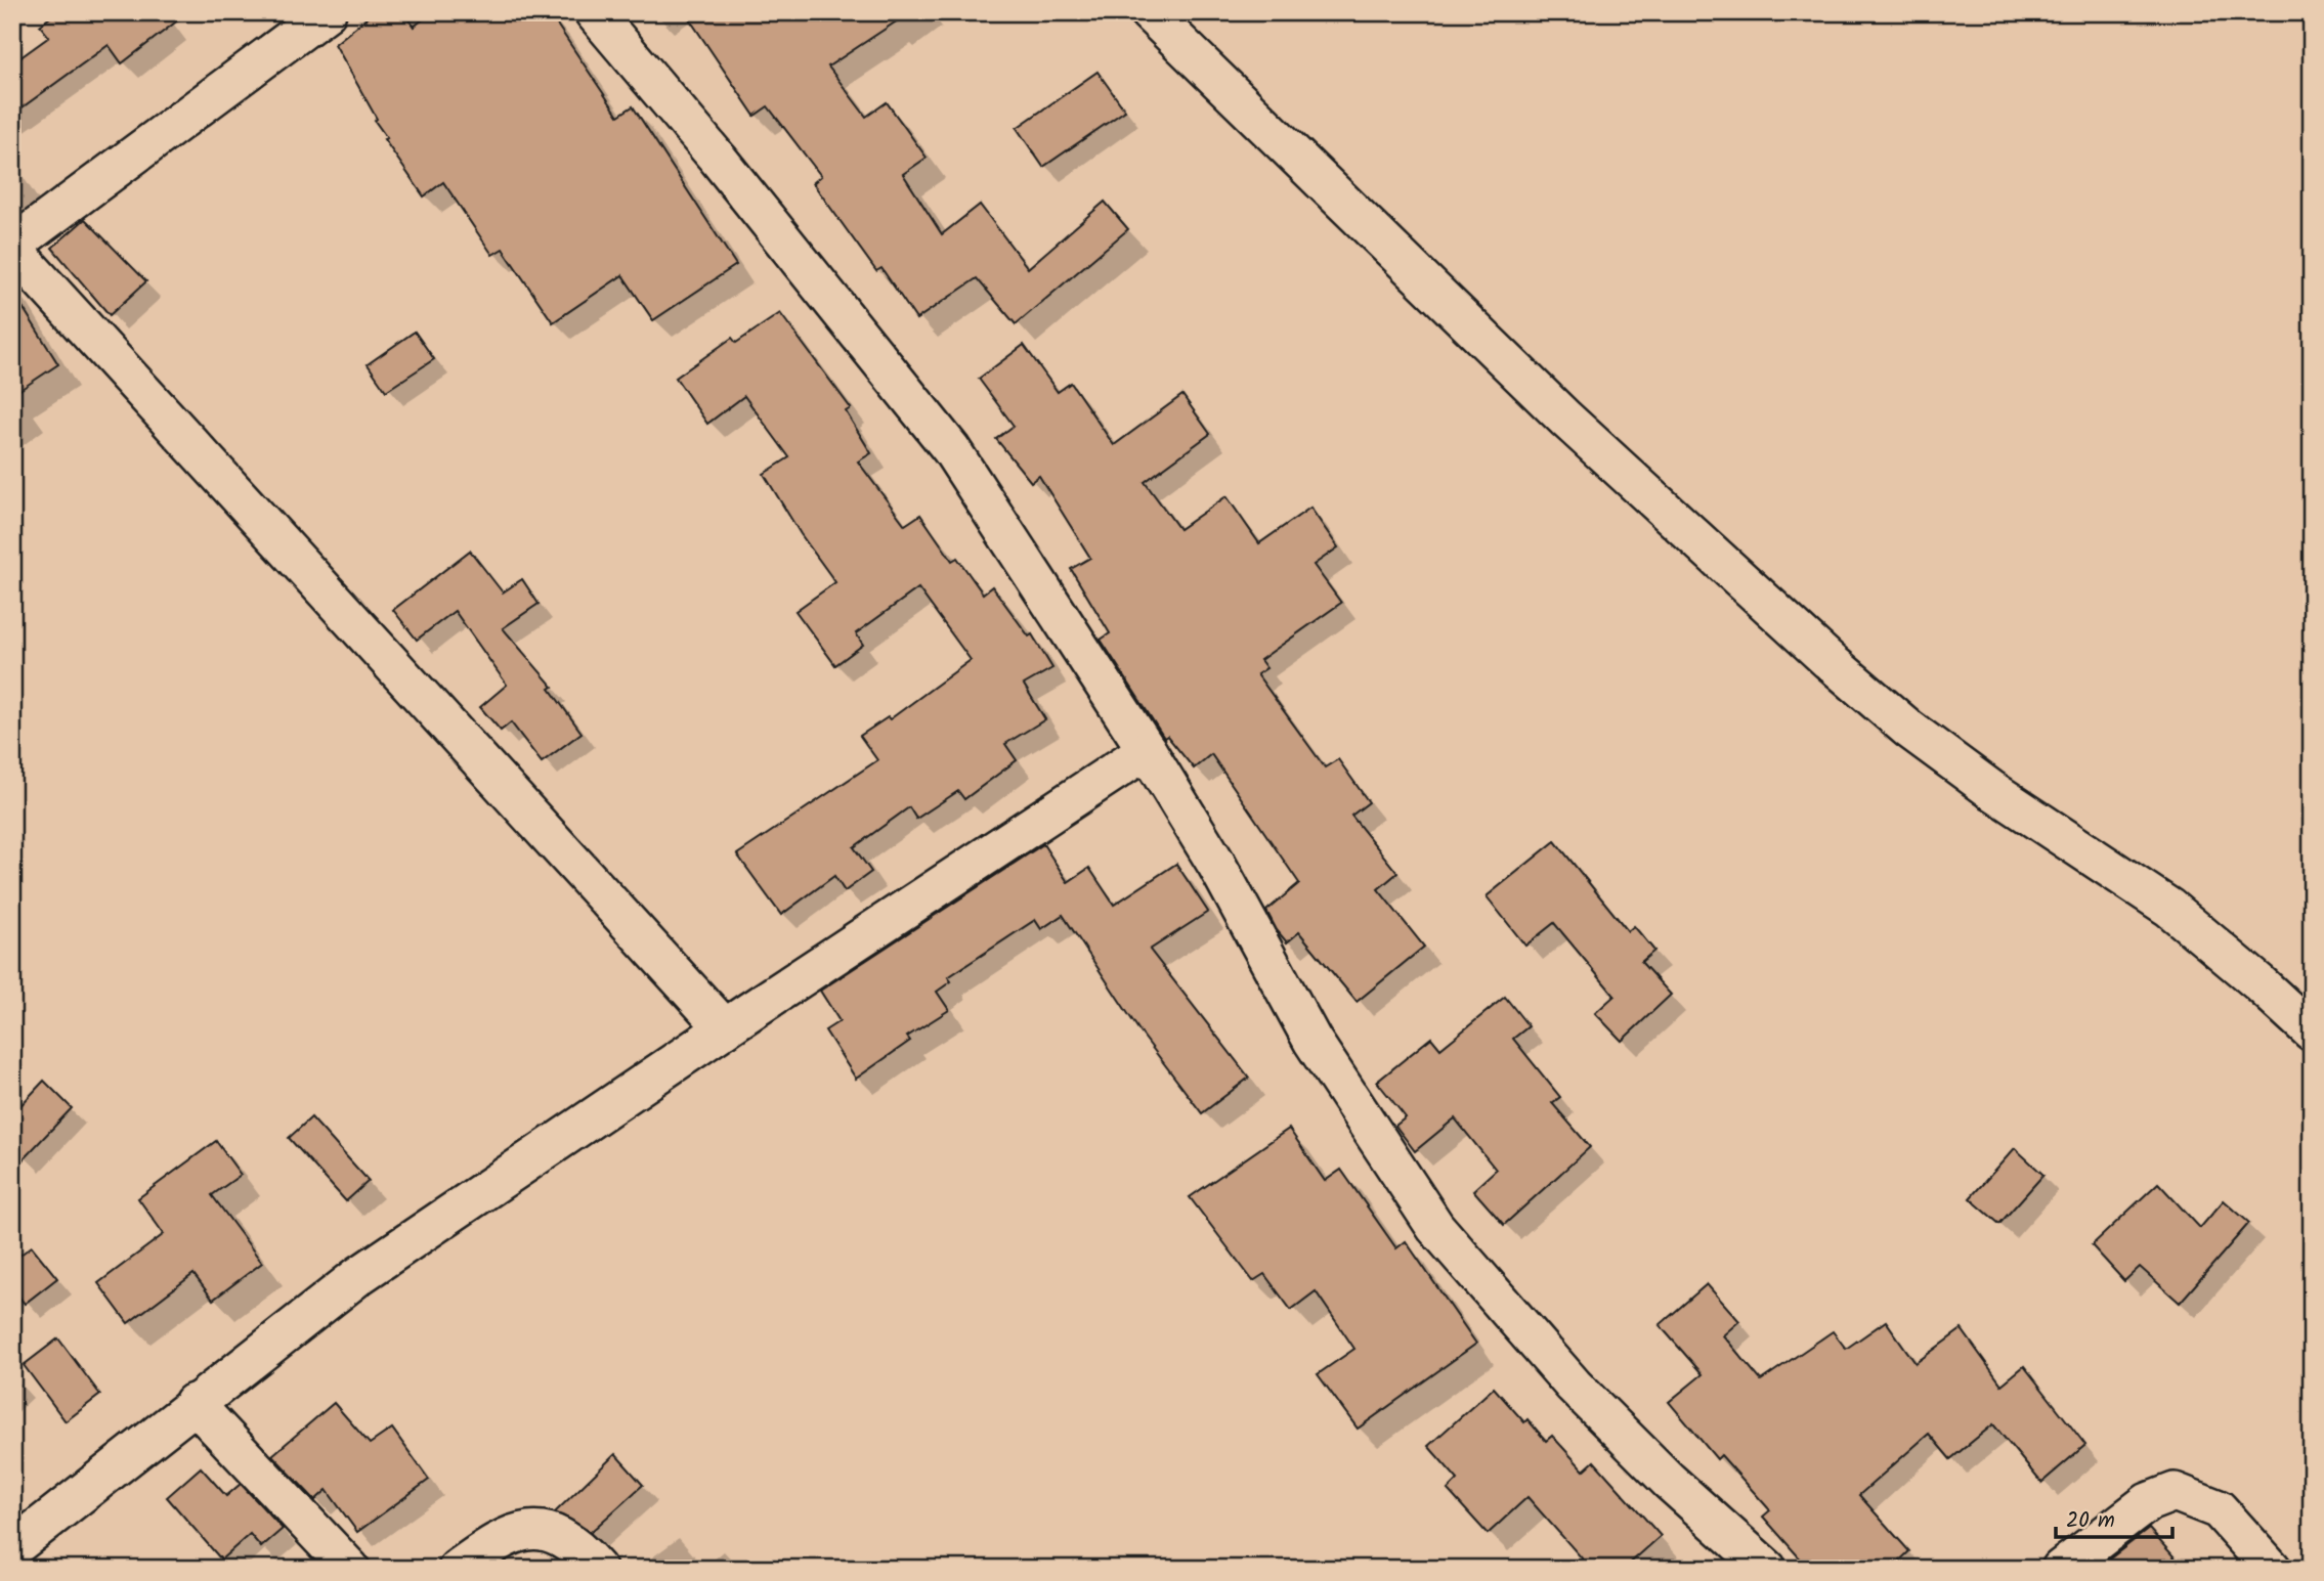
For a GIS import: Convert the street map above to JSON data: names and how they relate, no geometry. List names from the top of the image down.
{
  "scale_bar": "20 m"
}
